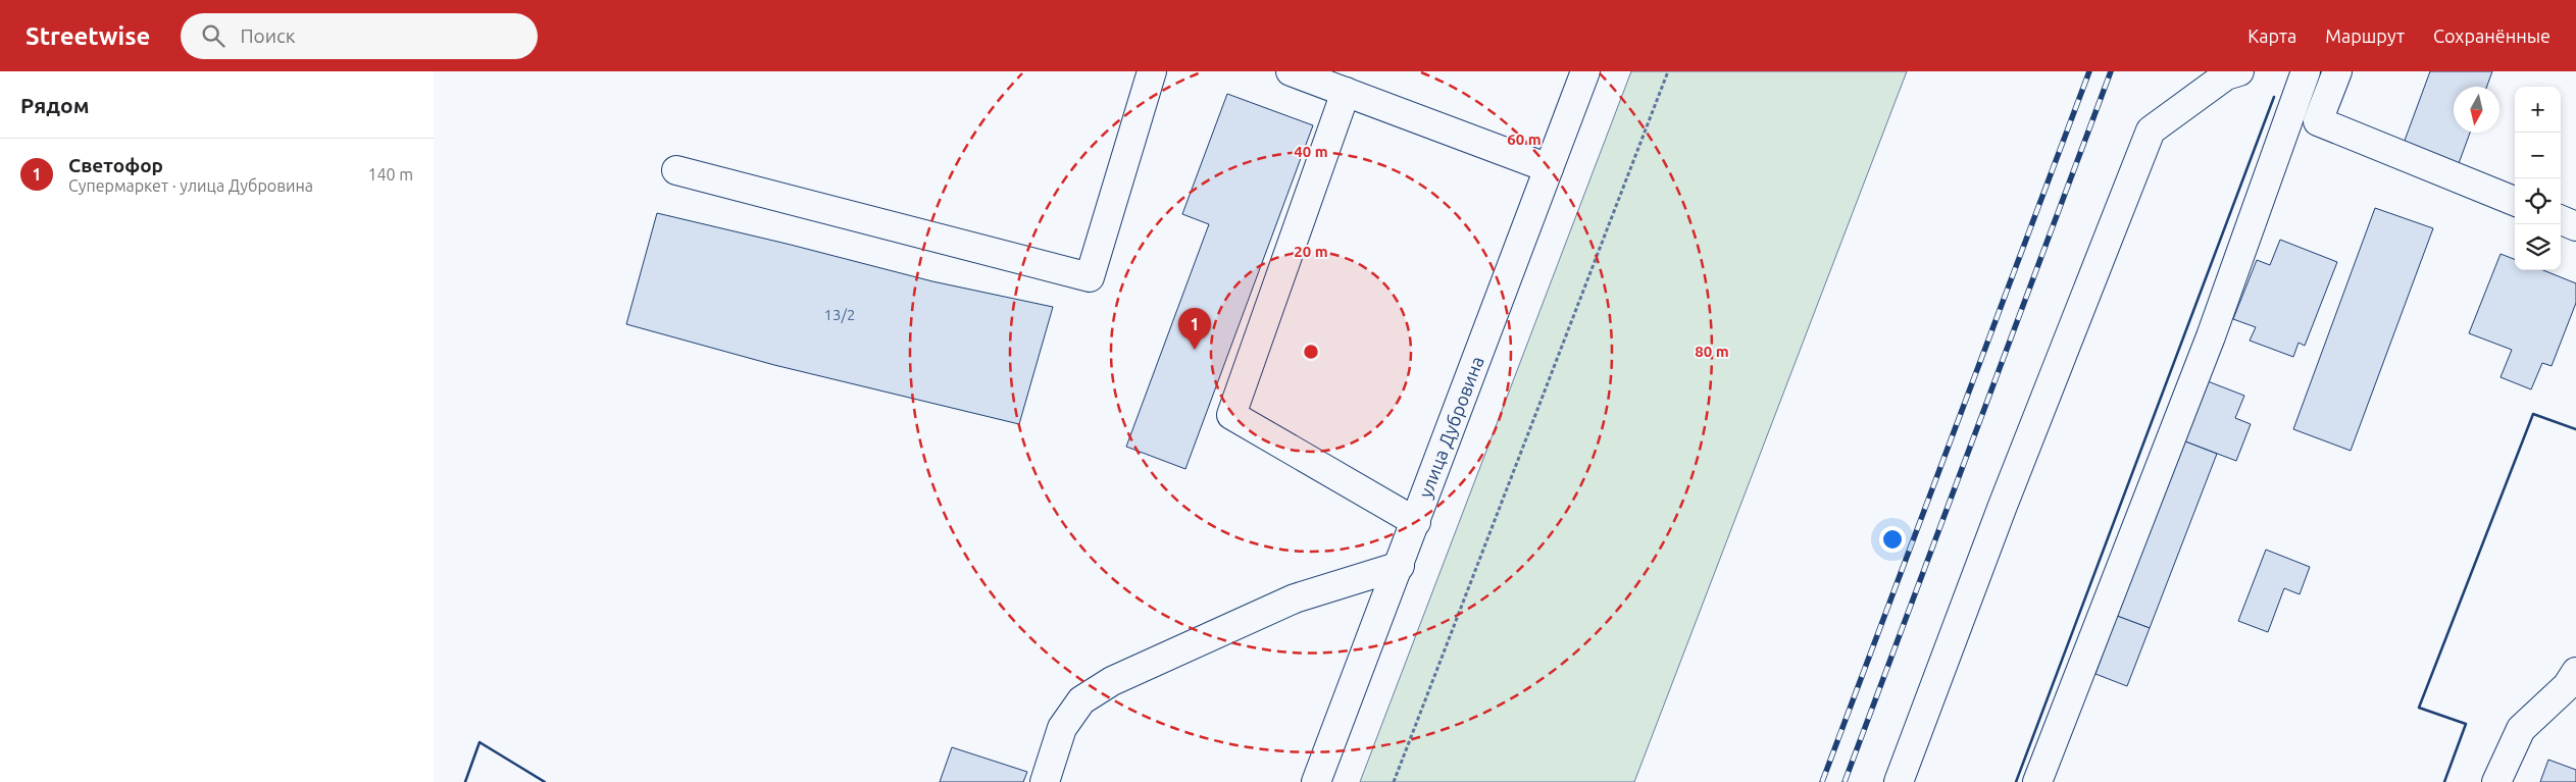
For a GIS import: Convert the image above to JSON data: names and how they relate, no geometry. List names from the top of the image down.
{
  "streets": {
    "street": ["улица Дубровина"]
  },
  "house_numbers": ["13/2"],
  "north": "bottom",
  "page": {
    "header": "Streetwise",
    "search": "Поиск",
    "nav": ["Карта", "Маршрут", "Сохранённые"],
    "heading": "Рядом",
    "map_buttons": ["+", "−"],
    "list": [
      {
        "mark": "1",
        "name": "Светофор",
        "note": "Супермаркет · улица Дубровина",
        "value": "140 m"
      }
    ],
    "pins": "1"
  },
  "rings": [
    "60 m",
    "40 m",
    "20 m",
    "80 m"
  ]
}
